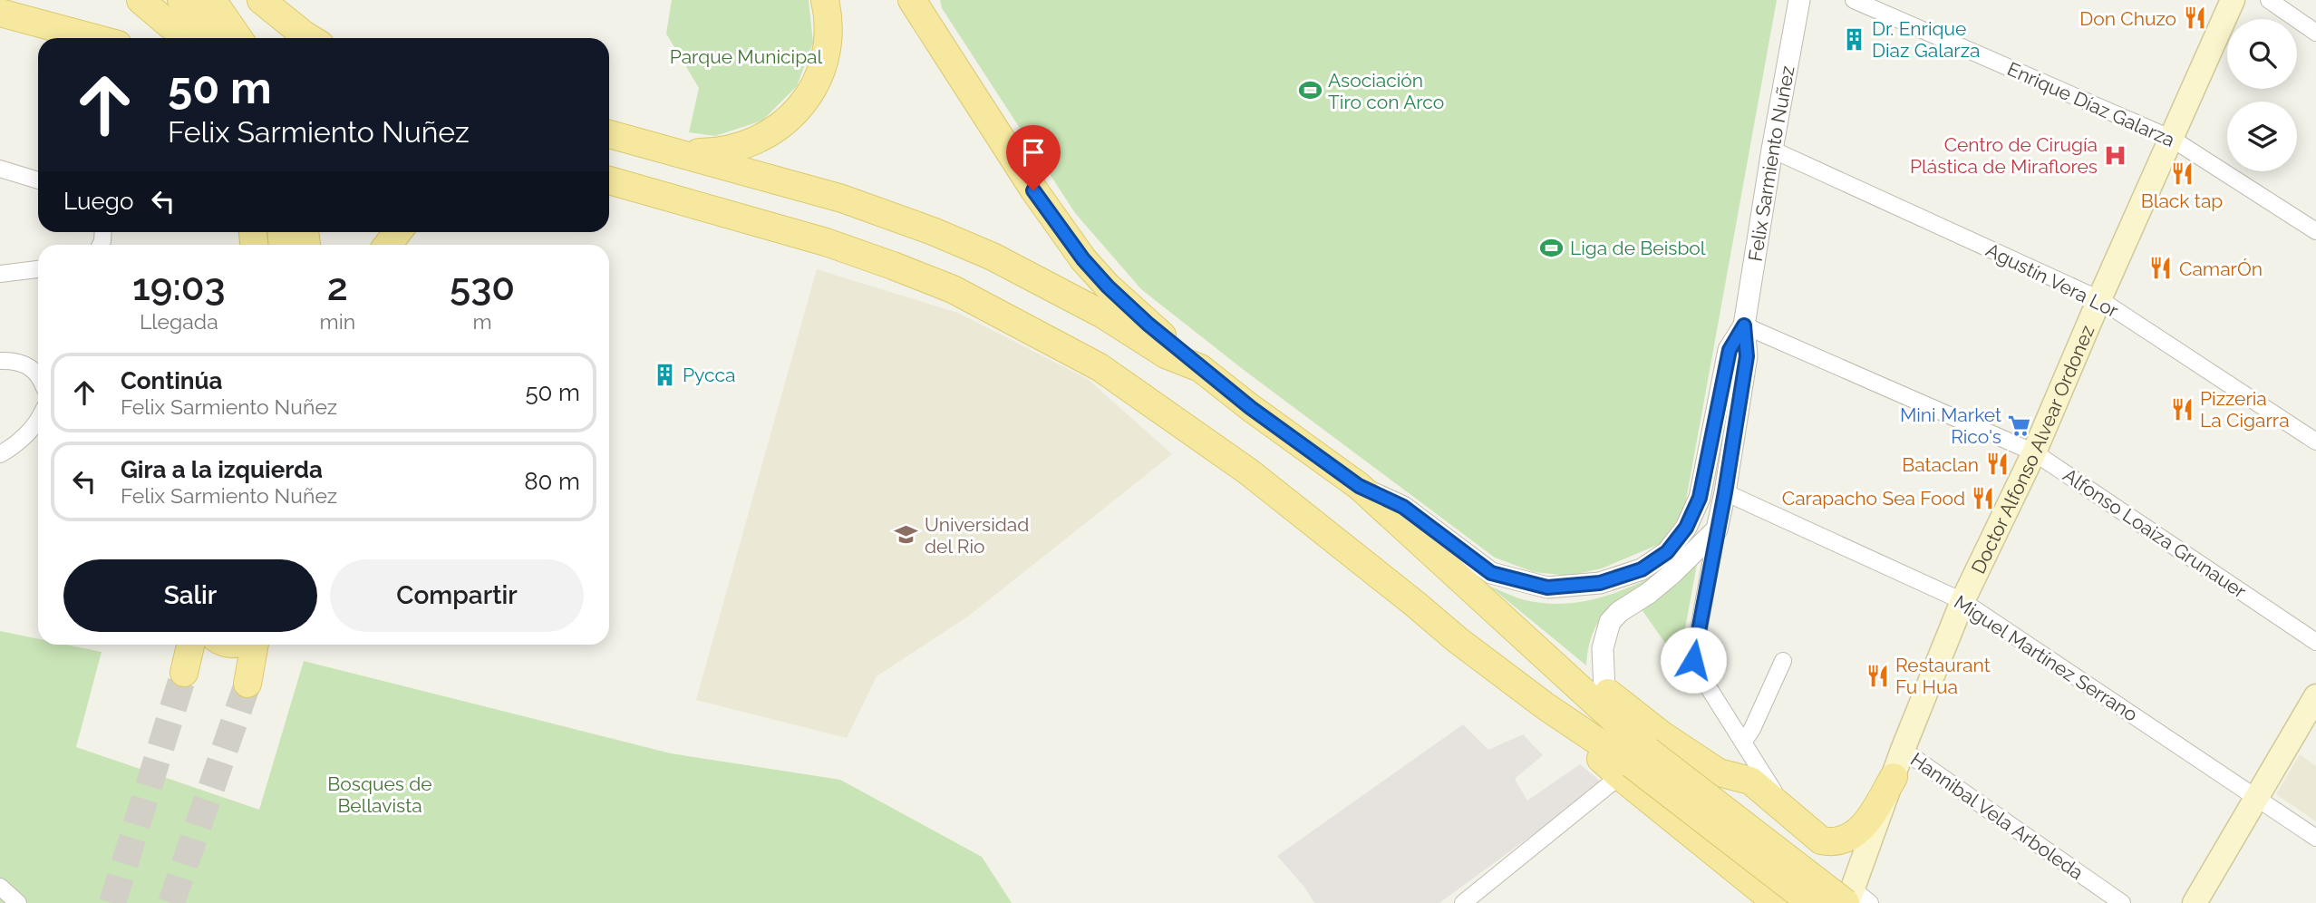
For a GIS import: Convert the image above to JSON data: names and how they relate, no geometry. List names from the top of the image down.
{
  "streets": {
    "main road": ["Doctor Alfonso Alvear Ordonez"],
    "street": [
      "Enrique Díaz Galarza",
      "Felix Sarmiento Nuñez",
      "Agustín Vera Lor",
      "Alfonso Loaiza Grunauer",
      "Miguel Martínez Serrano",
      "Hannibal Vela Arboleda"
    ]
  },
  "crossings": [
    ["Enrique Díaz Galarza", "Doctor Alfonso Alvear Ordonez"],
    ["Felix Sarmiento Nuñez", "Agustín Vera Lor"],
    ["Felix Sarmiento Nuñez", "Alfonso Loaiza Grunauer"],
    ["Felix Sarmiento Nuñez", "Miguel Martínez Serrano"],
    ["Agustín Vera Lor", "Doctor Alfonso Alvear Ordonez"],
    ["Doctor Alfonso Alvear Ordonez", "Alfonso Loaiza Grunauer"],
    ["Doctor Alfonso Alvear Ordonez", "Miguel Martínez Serrano"],
    ["Doctor Alfonso Alvear Ordonez", "Hannibal Vela Arboleda"]
  ],
  "parks": ["Parque Municipal", "Bosques de Bellavista"],
  "places": {
    "restaurant": [
      "Don Chuzo",
      "Black tap",
      "CamarÓn",
      "Pizzeria La Cigarra",
      "Bataclan",
      "Carapacho Sea Food",
      "Restaurant Fu Hua"
    ],
    "building": ["Dr. Enrique Diaz Galarza", "Pycca"],
    "sports": ["Asociación Tiro con Arco", "Liga de Beisbol"],
    "hospital": ["Centro de Cirugía Plástica de Miraflores"],
    "supermarket": ["Mini Market Rico's"],
    "school or university": ["Universidad del Rio"]
  },
  "page": {
    "turn": ["50 m", "Felix Sarmiento Nuñez"],
    "then": "Luego",
    "eta": [
      "19:03",
      "Llegada",
      "2",
      "min",
      "530",
      "m"
    ],
    "list": [
      {
        "name": "Continúa",
        "note": "Felix Sarmiento Nuñez",
        "value": "50 m"
      },
      {
        "name": "Gira a la izquierda",
        "note": "Felix Sarmiento Nuñez",
        "value": "80 m"
      }
    ],
    "buttons": ["Salir", "Compartir"]
  }
}
